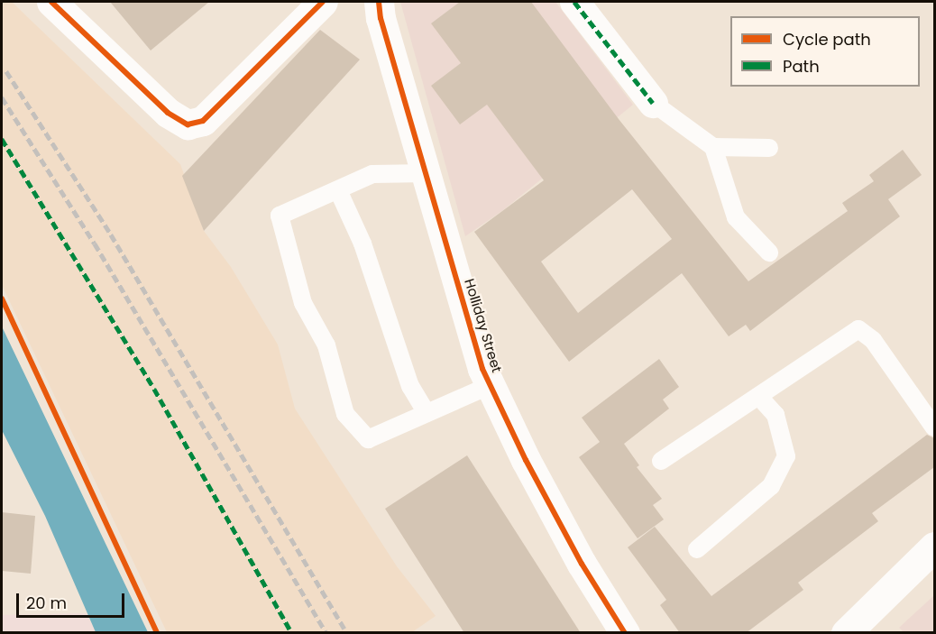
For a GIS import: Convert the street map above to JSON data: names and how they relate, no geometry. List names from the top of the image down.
{
  "streets": {
    "street": ["Holliday Street"]
  },
  "legend": ["Cycle path", "Path"],
  "scale_bar": "20 m"
}
